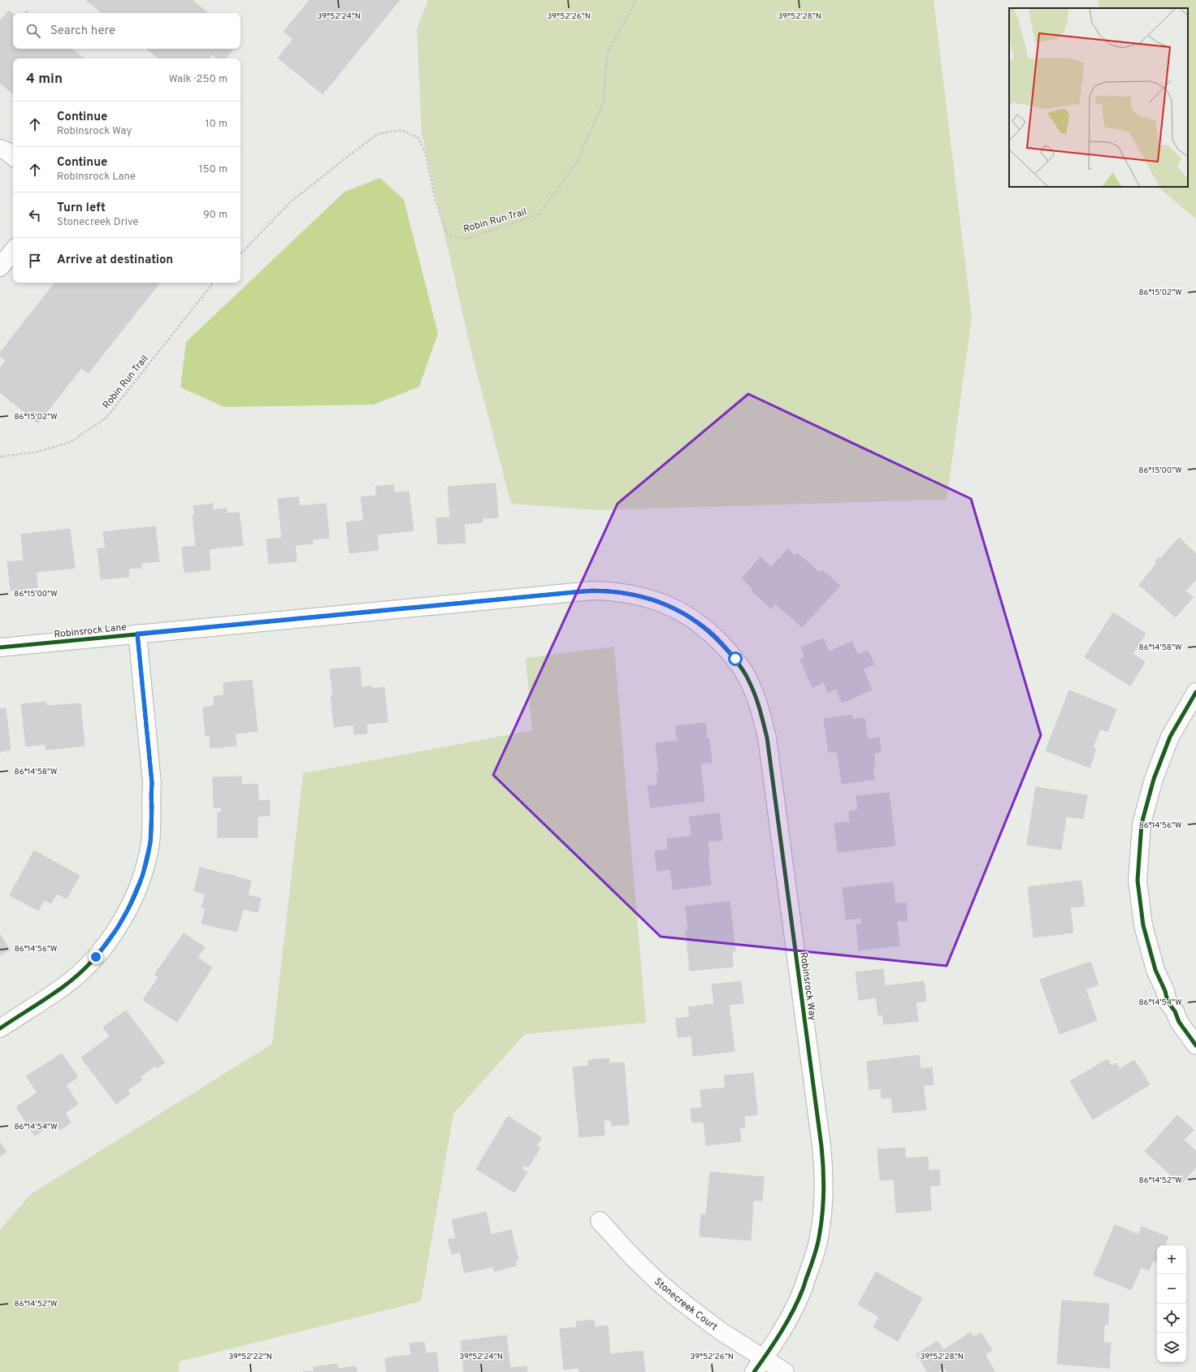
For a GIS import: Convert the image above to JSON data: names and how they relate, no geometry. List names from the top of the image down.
{
  "streets": {
    "street": ["Robinsrock Lane", "Robinsrock Way", "Stonecreek Court"],
    "path": ["Robin Run Trail"]
  },
  "crossings": [
    ["Robinsrock Lane", "Robinsrock Way"],
    ["Robinsrock Way", "Stonecreek Court"]
  ],
  "page": {
    "search": "Search here",
    "heading": ["4 min", "Walk · 250 m"],
    "list": [
      ["Continue", "Robinsrock Way", "10 m"],
      ["Continue", "Robinsrock Lane", "150 m"],
      ["Turn left", "Stonecreek Drive", "90 m"],
      "Arrive at destination"
    ],
    "map_buttons": ["+", "−"]
  },
  "coordinates": [
    "39°52'24\"N",
    "39°52'26\"N",
    "39°52'28\"N",
    "86°15'02\"W",
    "86°15'00\"W",
    "86°14'58\"W",
    "86°14'56\"W",
    "86°14'54\"W",
    "86°14'52\"W",
    "39°52'22\"N"
  ]
}
